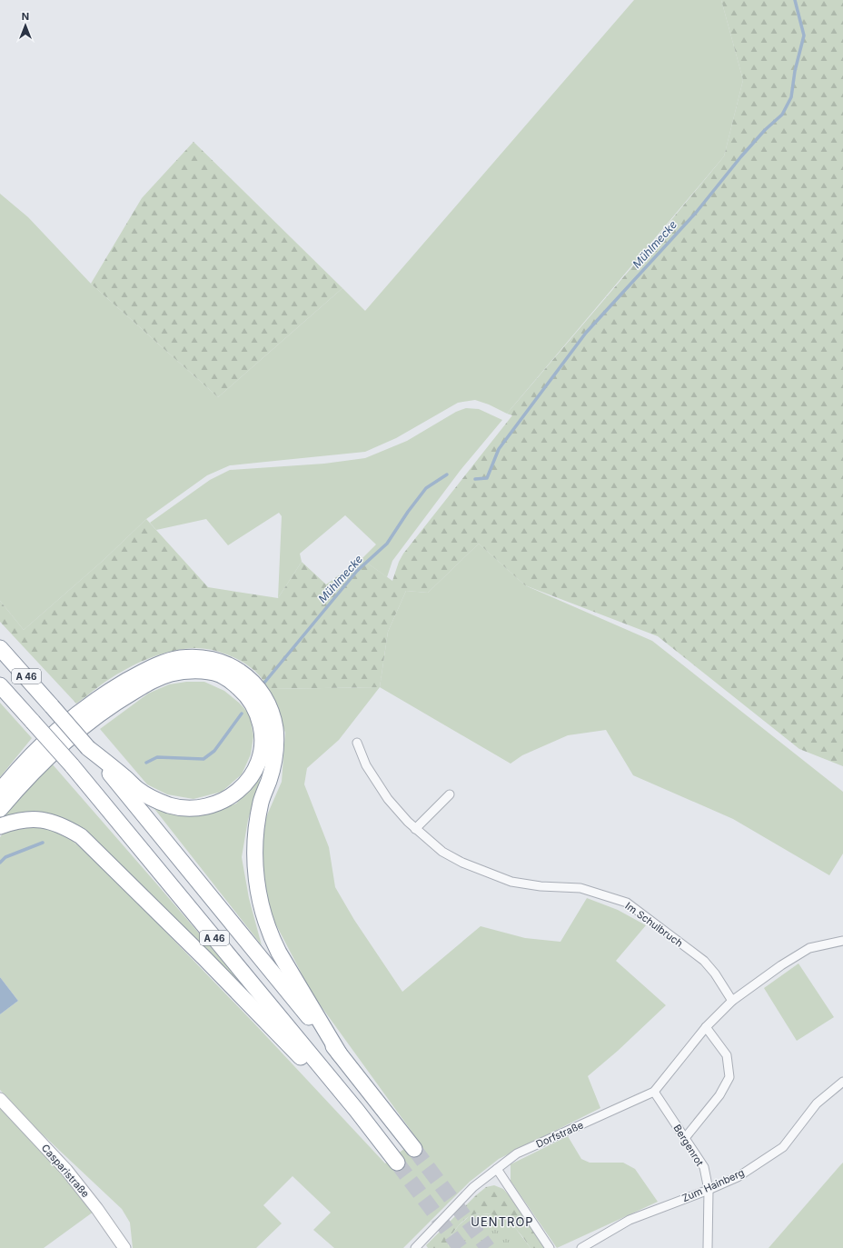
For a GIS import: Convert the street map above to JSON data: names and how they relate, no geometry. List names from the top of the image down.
{
  "streets": {
    "highway": ["A 46"],
    "main road": ["Casparistraße"],
    "street": [
      "Im Schulbruch",
      "Dorfstraße",
      "Bergenrot",
      "Zum Hainberg"
    ]
  },
  "crossings": [
    ["Im Schulbruch", "Dorfstraße"],
    ["Dorfstraße", "Bergenrot"],
    ["Bergenrot", "Zum Hainberg"]
  ],
  "districts": ["UENTROP"],
  "water": ["Mühlmecke"],
  "north": "top"
}
